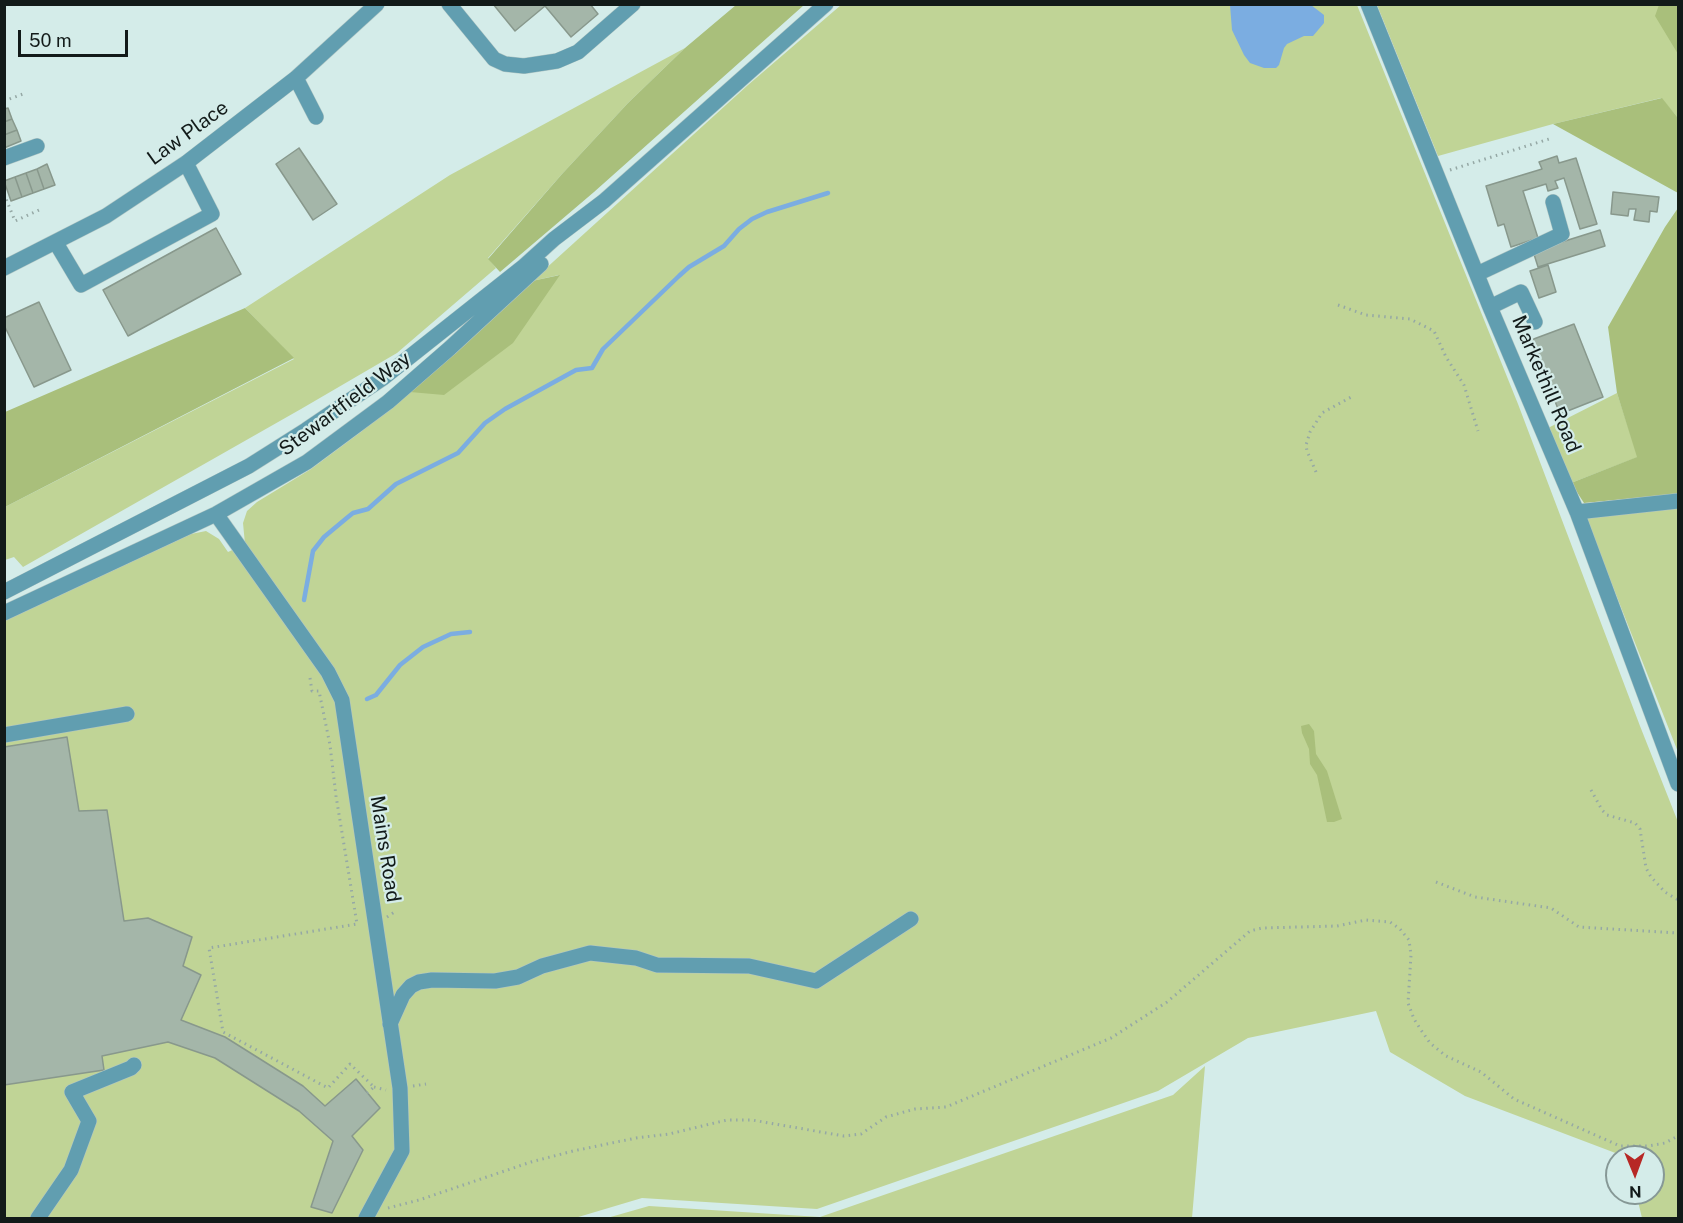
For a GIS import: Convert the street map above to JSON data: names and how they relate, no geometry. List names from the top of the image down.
{
  "streets": {
    "street": [
      "Law Place",
      "Markethill Road",
      "Stewartfield Way",
      "Mains Road"
    ]
  },
  "crossings": [
    ["Stewartfield Way", "Mains Road"]
  ],
  "scale_bar": "50 m",
  "north": "bottom"
}
